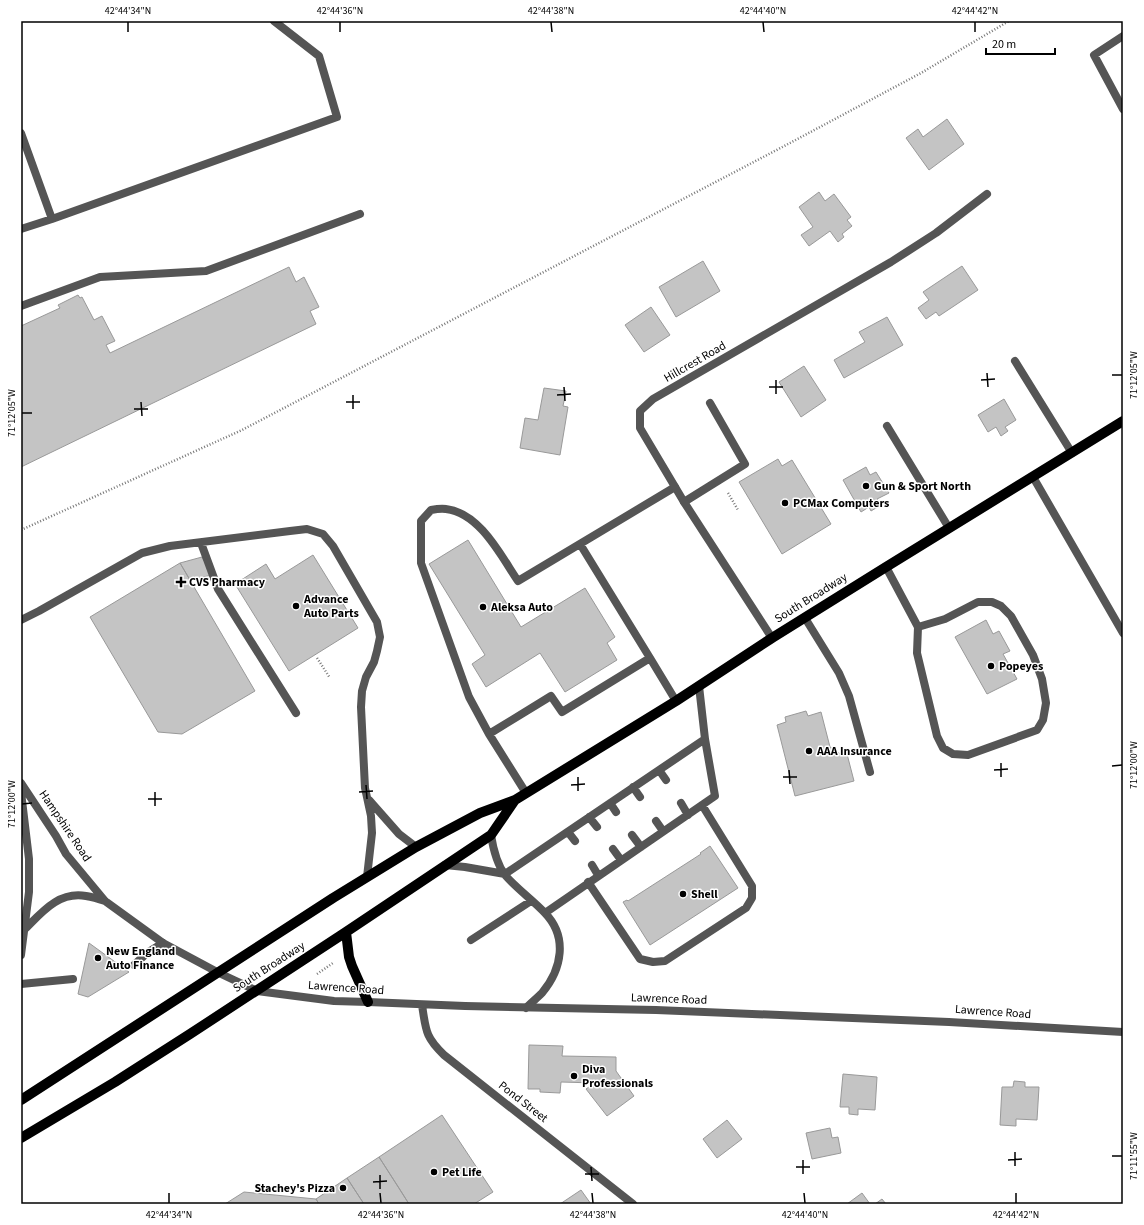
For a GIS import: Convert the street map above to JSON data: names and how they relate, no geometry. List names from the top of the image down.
{
  "streets": {
    "main road": ["South Broadway"],
    "street": [
      "Hillcrest Road",
      "Hampshire Road",
      "Lawrence Road",
      "Pond Street"
    ]
  },
  "crossings": [
    ["Hillcrest Road", "South Broadway"],
    ["South Broadway", "Hampshire Road"],
    ["South Broadway", "Lawrence Road"],
    ["Hampshire Road", "Lawrence Road"],
    ["Lawrence Road", "Pond Street"]
  ],
  "places": {
    "other": [
      "Gun & Sport North",
      "PCMax Computers",
      "Advance Auto Parts",
      "Aleksa Auto",
      "Popeyes",
      "AAA Insurance",
      "Shell",
      "New England Auto Finance",
      "Diva Professionals",
      "Pet Life",
      "Stachey's Pizza"
    ],
    "health": ["CVS Pharmacy"]
  },
  "scale_bar": "20 m",
  "coordinates": [
    "42°44'34\"N",
    "42°44'36\"N",
    "42°44'38\"N",
    "42°44'40\"N",
    "42°44'42\"N",
    "71°12'05\"W",
    "71°12'00\"W",
    "71°11'55\"W"
  ]
}
